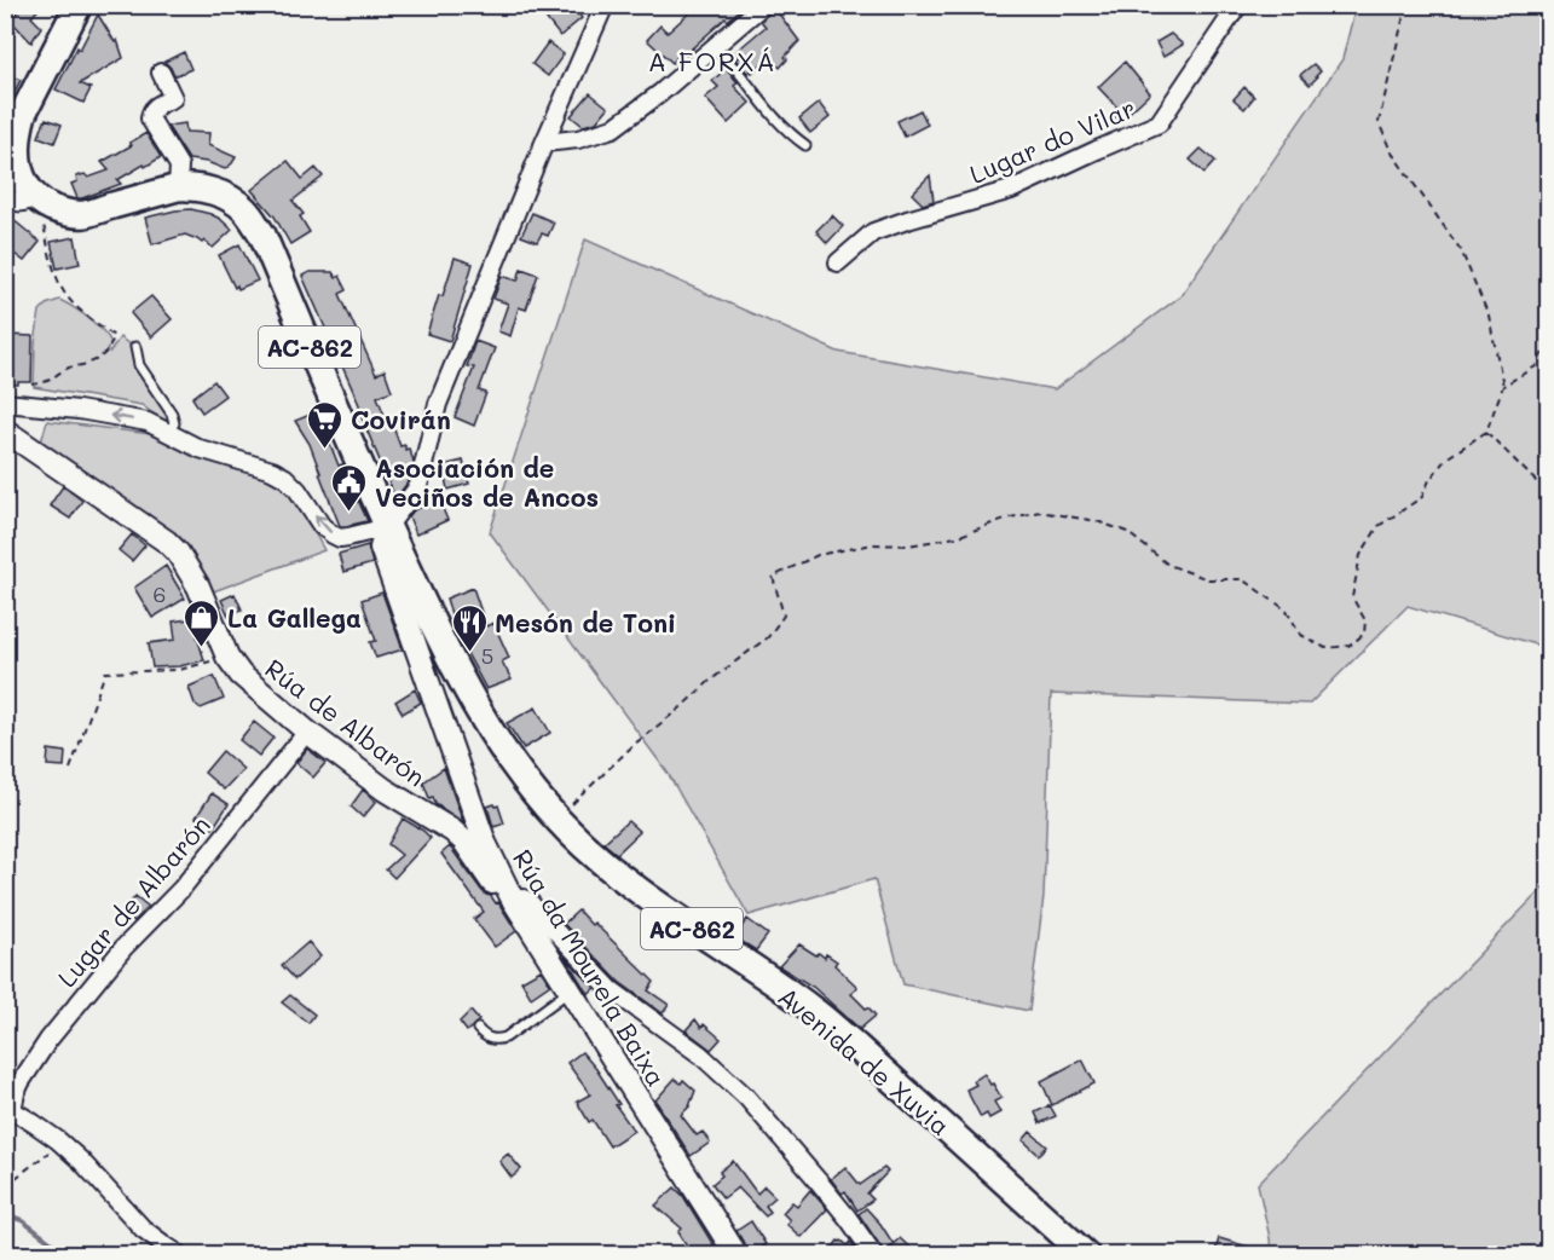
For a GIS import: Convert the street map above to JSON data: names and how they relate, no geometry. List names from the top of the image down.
{
  "streets": {
    "main road": ["AC-862", "Avenida de Xuvia"],
    "street": [
      "Lugar do Vilar",
      "Rúa de Albarón",
      "Lugar de Albarón",
      "Rúa da Mourela Baixa"
    ]
  },
  "crossings": [
    ["Rúa de Albarón", "Lugar de Albarón"],
    ["Rúa de Albarón", "Rúa da Mourela Baixa"],
    ["Rúa da Mourela Baixa", "Avenida de Xuvia"]
  ],
  "districts": ["A FORXÁ"],
  "places": {
    "supermarket": ["Covirán"],
    "public building": ["Asociación de Veciños de Ancos"],
    "shop": ["La Gallega"],
    "restaurant": ["Mesón de Toni"]
  },
  "house_numbers": ["6", "5"]
}
